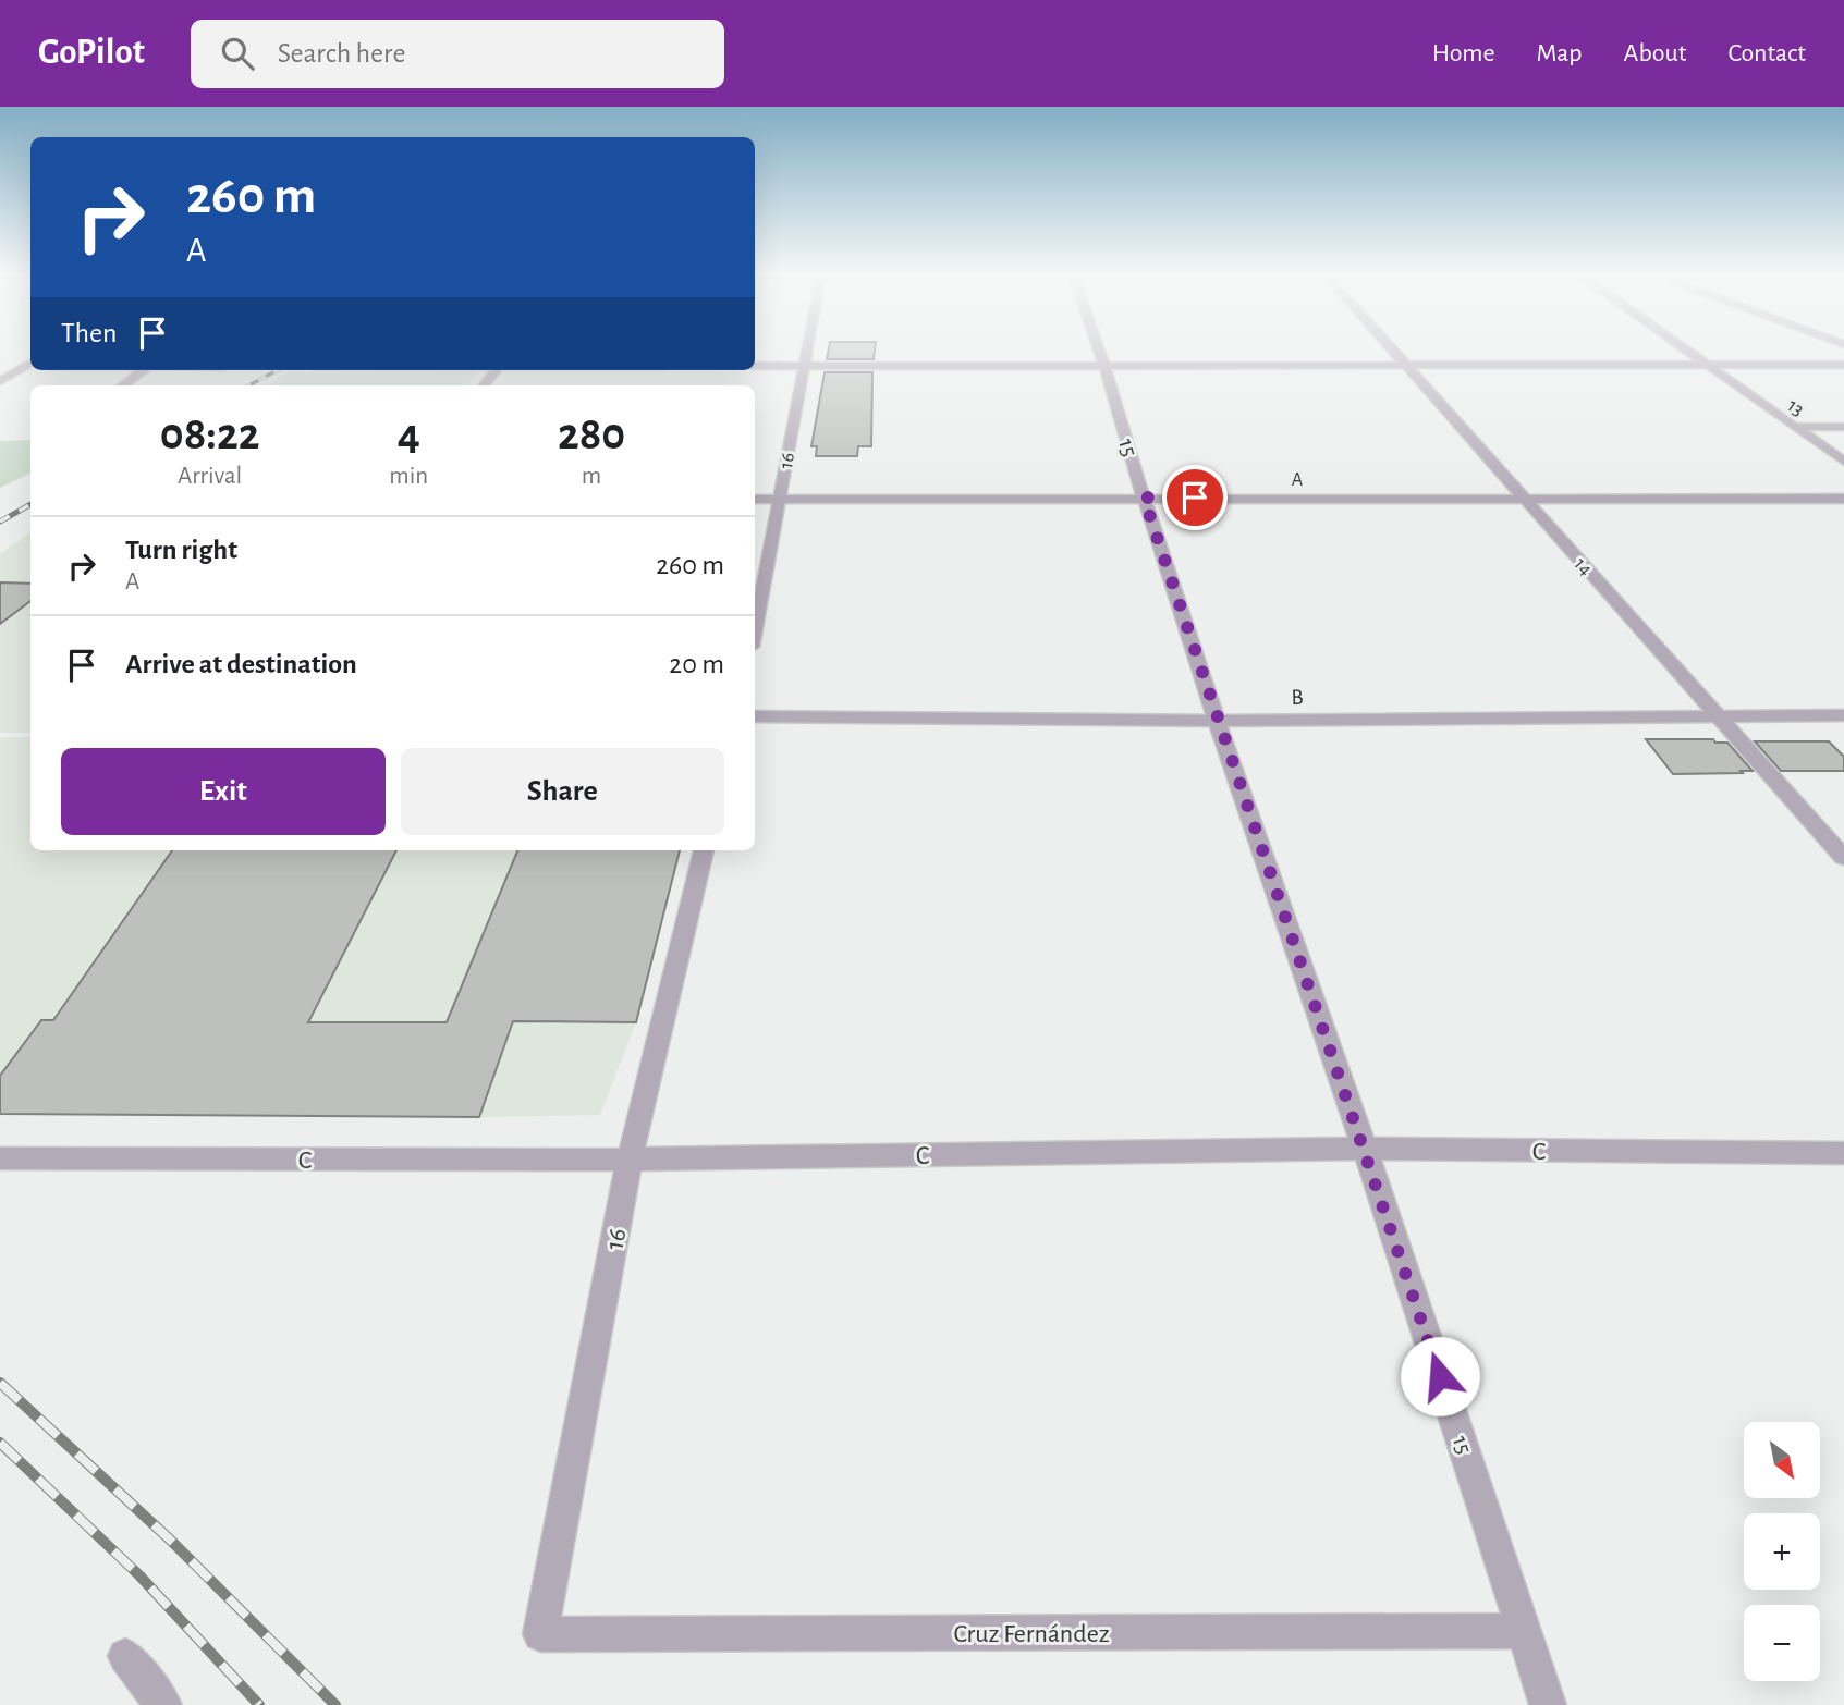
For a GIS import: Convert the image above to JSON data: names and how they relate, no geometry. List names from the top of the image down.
{
  "streets": {
    "street": [
      "13",
      "15",
      "16",
      "A",
      "14",
      "B",
      "C",
      "Cruz Fernández"
    ]
  },
  "crossings": [
    ["15", "A"],
    ["15", "B"],
    ["15", "C"],
    ["15", "Cruz Fernández"],
    ["16", "A"],
    ["16", "C"],
    ["16", "Cruz Fernández"],
    ["A", "14"],
    ["14", "B"]
  ],
  "north": "bottom right",
  "page": {
    "header": "GoPilot",
    "search": "Search here",
    "nav": [
      "Home",
      "Map",
      "About",
      "Contact"
    ],
    "turn": ["260 m", "A"],
    "then": "Then",
    "eta": [
      "08:22",
      "Arrival",
      "4",
      "min",
      "280",
      "m"
    ],
    "list": [
      {
        "name": "Turn right",
        "note": "A",
        "value": "260 m"
      },
      {
        "name": "Arrive at destination",
        "value": "20 m"
      }
    ],
    "buttons": ["Exit", "Share"],
    "map_buttons": ["+", "−"]
  }
}
